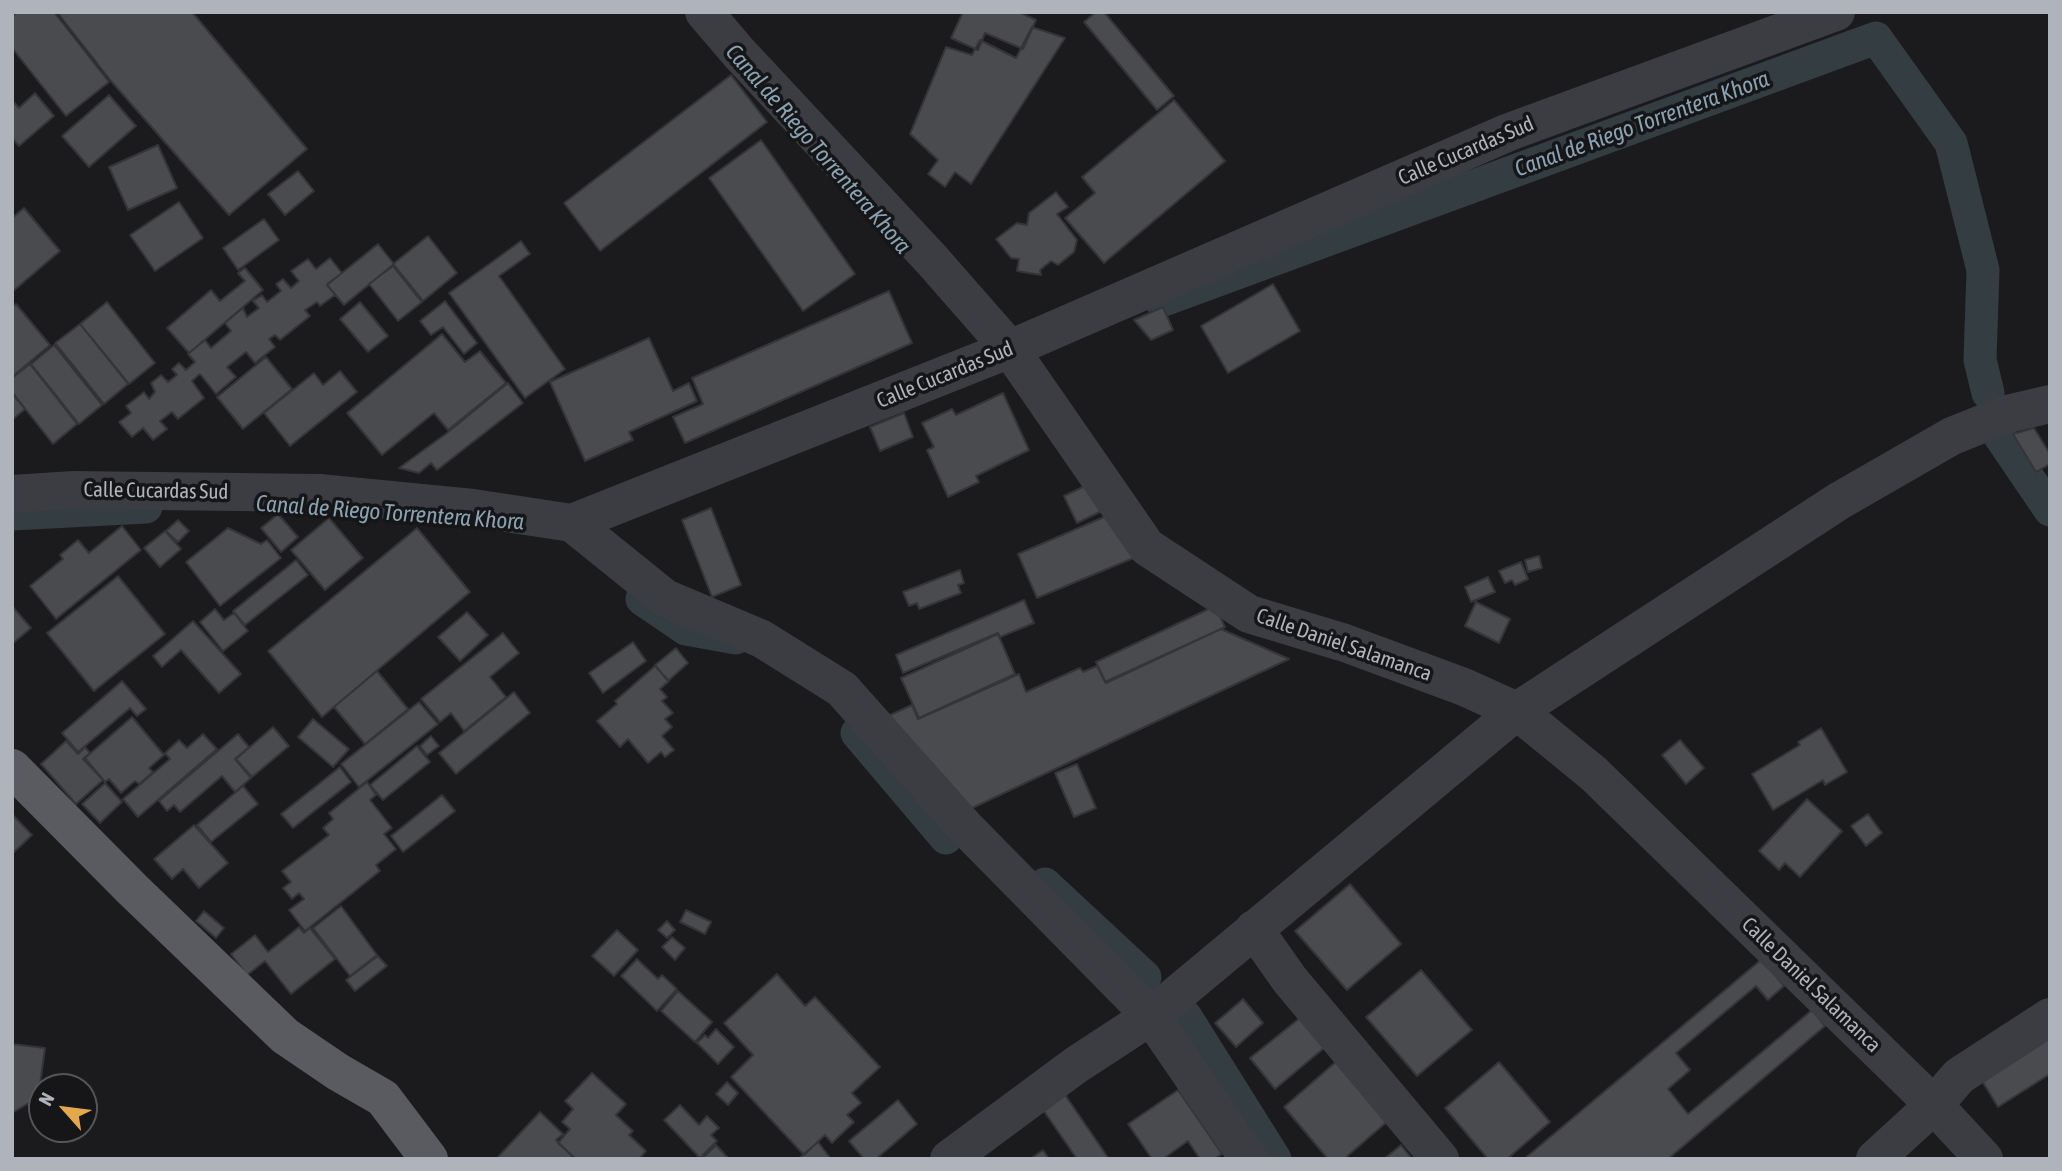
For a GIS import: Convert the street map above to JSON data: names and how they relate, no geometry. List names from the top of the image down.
{
  "streets": {
    "street": ["Calle Cucardas Sud", "Calle Daniel Salamanca"]
  },
  "crossings": [
    ["Calle Cucardas Sud", "Calle Daniel Salamanca"]
  ],
  "water": ["Canal de Riego Torrentera Khora"],
  "north": "top left"
}
